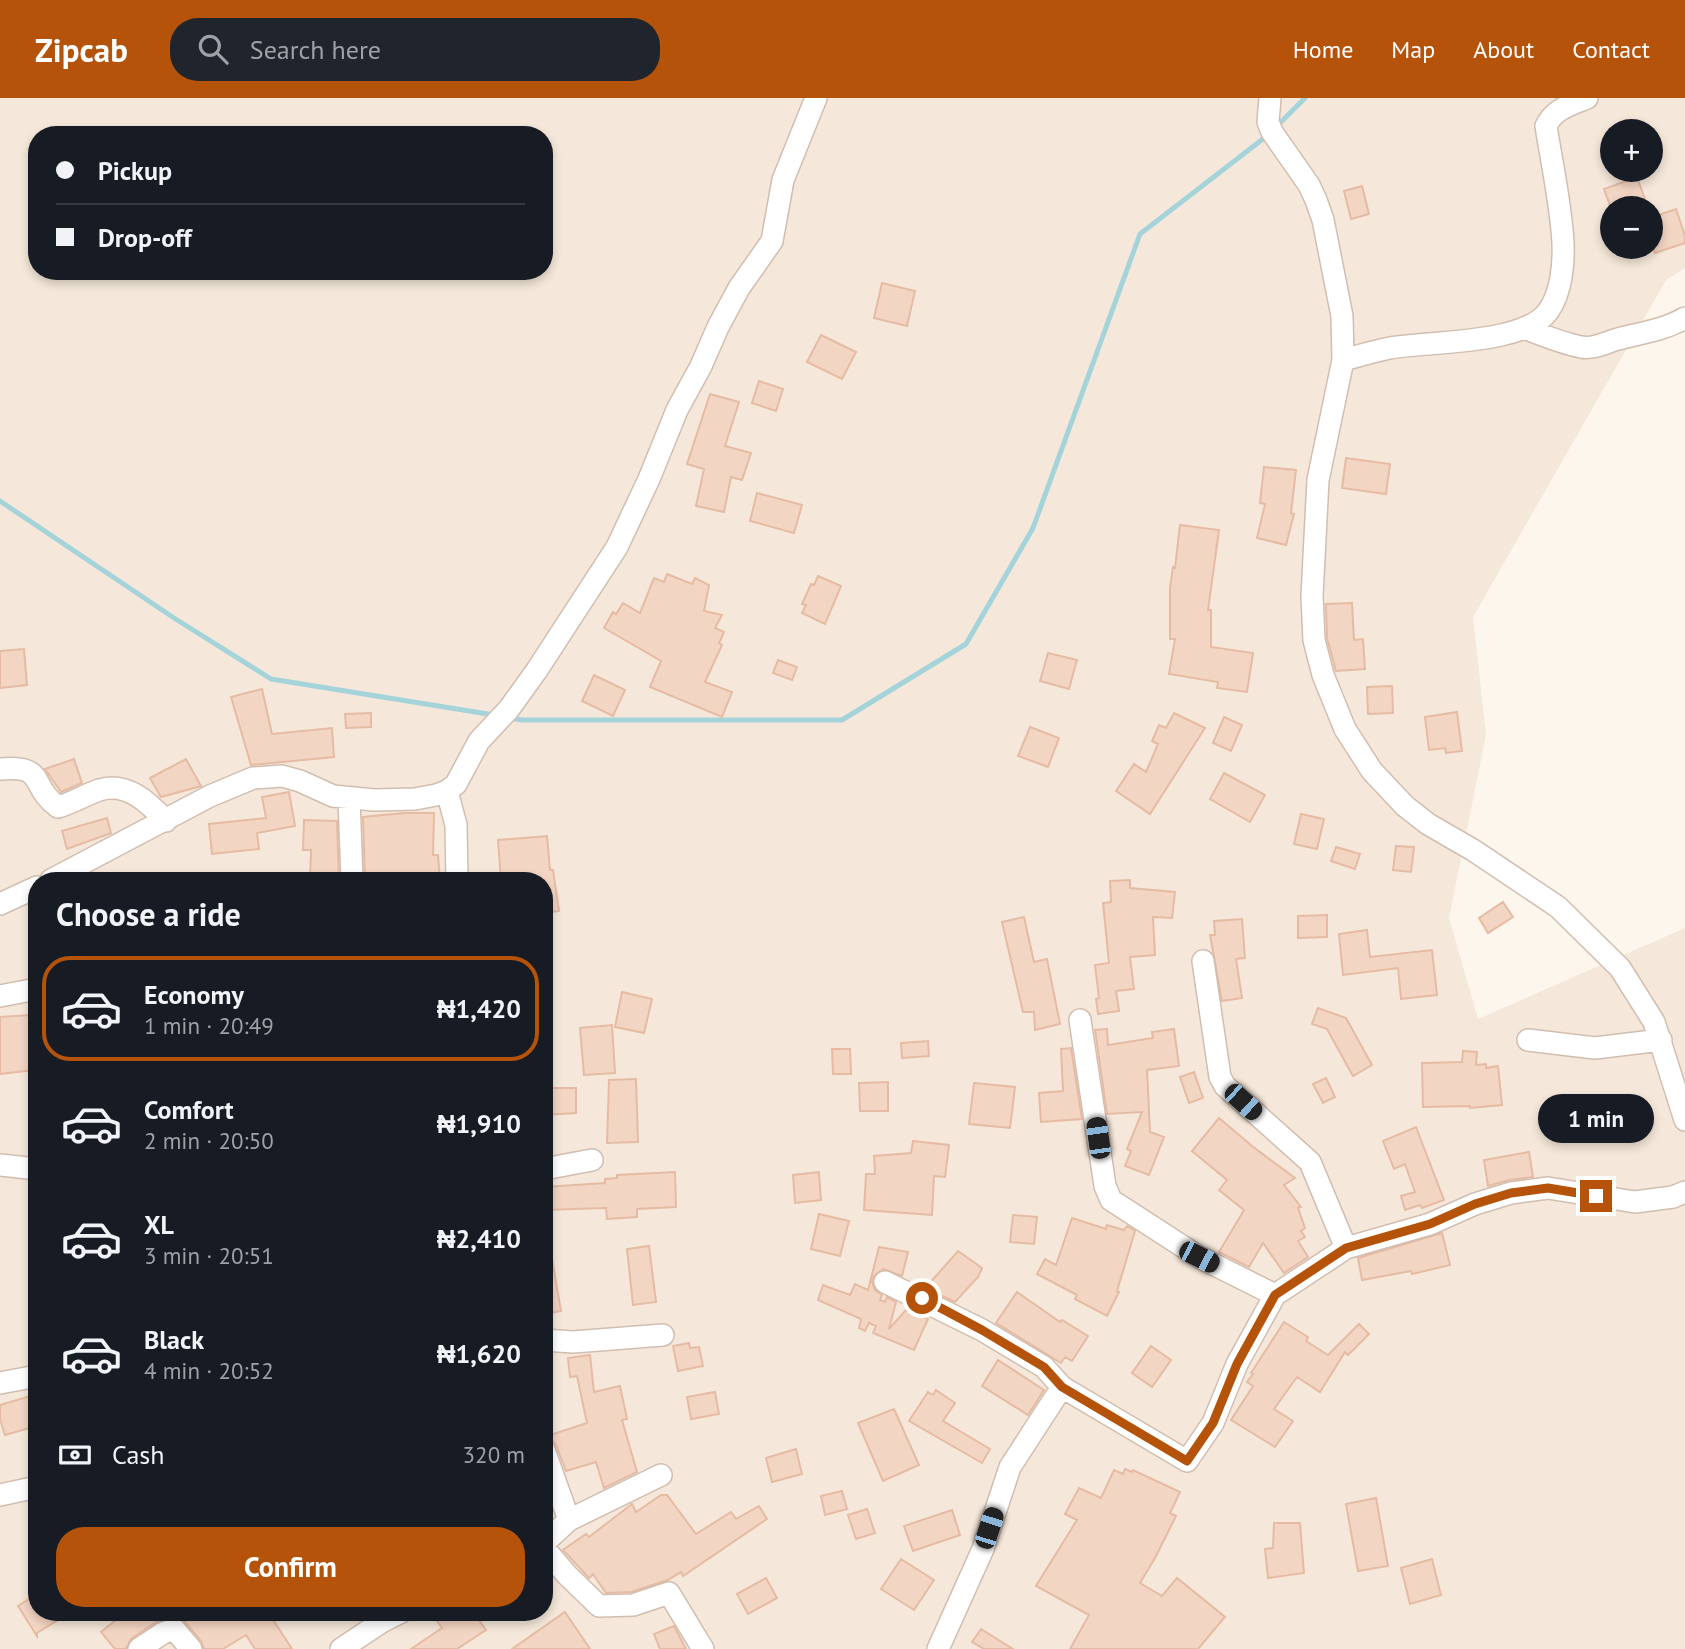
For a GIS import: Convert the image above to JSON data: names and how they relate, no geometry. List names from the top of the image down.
{
  "page": {
    "header": "Zipcab",
    "search": "Search here",
    "nav": [
      "Home",
      "Map",
      "About",
      "Contact"
    ],
    "map_buttons": ["+", "−"],
    "banner": ["Pickup", "Drop-off"],
    "heading": "Choose a ride",
    "list": [
      {
        "name": "Economy",
        "note": "1 min · 20:49",
        "value": "₦1,420"
      },
      {
        "name": "Comfort",
        "note": "2 min · 20:50",
        "value": "₦1,910"
      },
      {
        "name": "XL",
        "note": "3 min · 20:51",
        "value": "₦2,410"
      },
      {
        "name": "Black",
        "note": "4 min · 20:52",
        "value": "₦1,620"
      }
    ],
    "bubble": "1 min",
    "pay": ["Cash", "320 m"],
    "buttons": "Confirm"
  }
}
